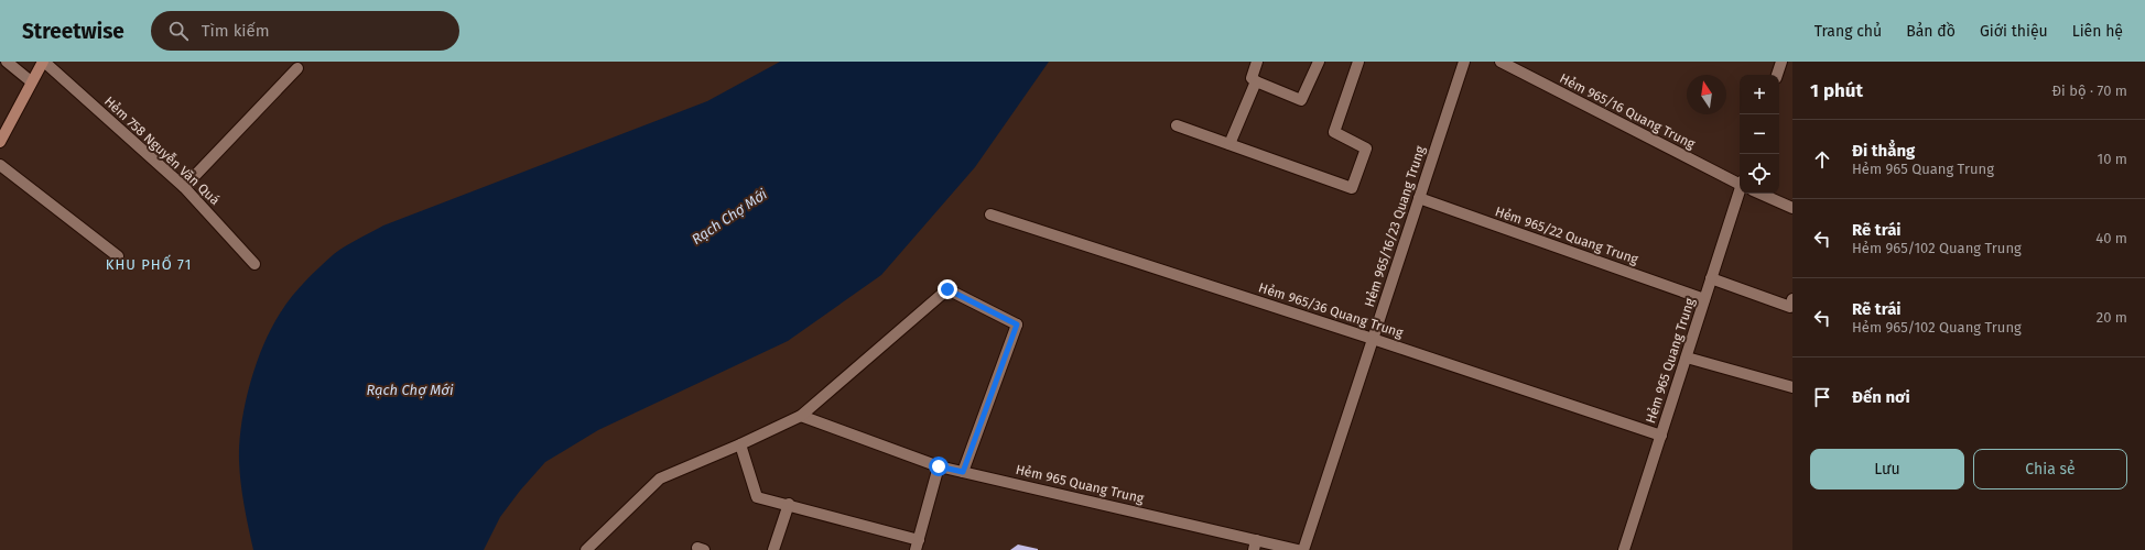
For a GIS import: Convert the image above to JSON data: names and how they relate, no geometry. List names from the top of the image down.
{
  "streets": {
    "street": [
      "Hẻm 965/16 Quang Trung",
      "Hẻm 758 Nguyễn Văn Quá",
      "Hẻm 965/16/23 Quang Trung",
      "Hẻm 965/22 Quang Trung",
      "Hẻm 965/36 Quang Trung",
      "Hẻm 965 Quang Trung"
    ]
  },
  "crossings": [
    ["Hẻm 965/16/23 Quang Trung", "Hẻm 965/22 Quang Trung"],
    ["Hẻm 965/16/23 Quang Trung", "Hẻm 965/36 Quang Trung"],
    ["Hẻm 965/22 Quang Trung", "Hẻm 965 Quang Trung"],
    ["Hẻm 965/36 Quang Trung", "Hẻm 965 Quang Trung"]
  ],
  "districts": ["KHU PHỐ 71"],
  "water": ["Rạch Chợ Mới"],
  "north": "top",
  "page": {
    "header": "Streetwise",
    "search": "Tìm kiếm",
    "nav": [
      "Trang chủ",
      "Bản đồ",
      "Giới thiệu",
      "Liên hệ"
    ],
    "heading": ["1 phút", "Đi bộ · 70 m"],
    "map_buttons": ["+", "−"],
    "list": [
      ["Đi thẳng", "Hẻm 965 Quang Trung", "10 m"],
      ["Rẽ trái", "Hẻm 965/102 Quang Trung", "40 m"],
      ["Rẽ trái", "Hẻm 965/102 Quang Trung", "20 m"],
      "Đến nơi"
    ],
    "buttons": ["Lưu", "Chia sẻ"]
  }
}
